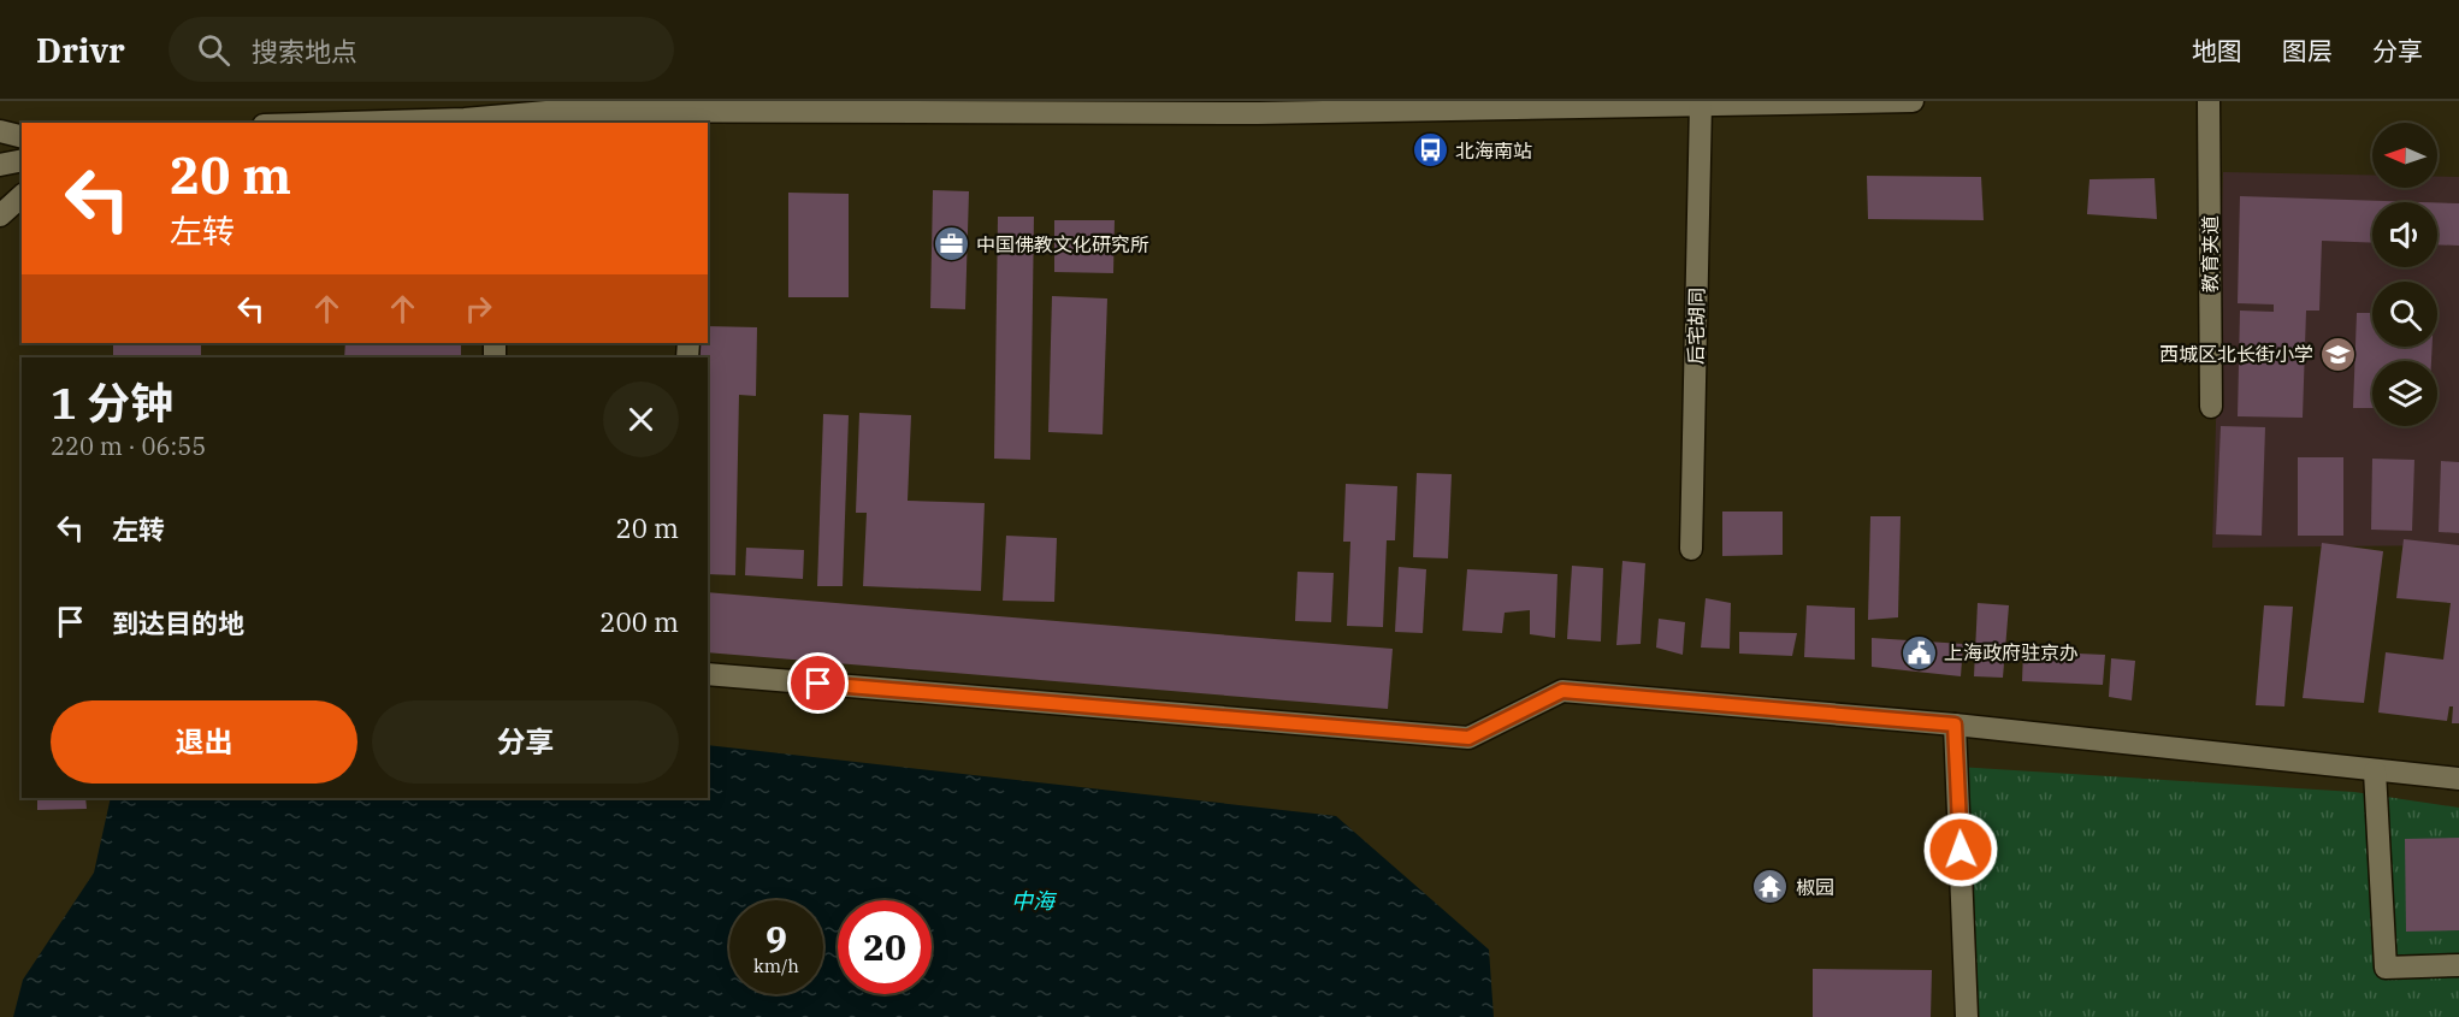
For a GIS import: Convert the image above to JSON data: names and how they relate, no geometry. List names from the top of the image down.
{
  "streets": {
    "street": ["教育夹道", "后宅胡同"]
  },
  "water": ["中海"],
  "places": {
    "bus stop": ["北海南站"],
    "office": ["中国佛教文化研究所"],
    "school or university": ["西城区北长街小学"],
    "public building": ["上海政府驻京办"],
    "temple": ["椒园"]
  },
  "north": "left",
  "page": {
    "header": "Drivr",
    "search": "搜索地点",
    "nav": ["地图", "图层", "分享"],
    "turn": ["20 m", "左转"],
    "heading": ["1 分钟", "220 m · 06:55"],
    "list": [
      {
        "name": "左转",
        "value": "20 m"
      },
      {
        "name": "到达目的地",
        "value": "200 m"
      }
    ],
    "buttons": ["退出", "分享"],
    "speed": "9 km/h",
    "limit": "20"
  }
}
